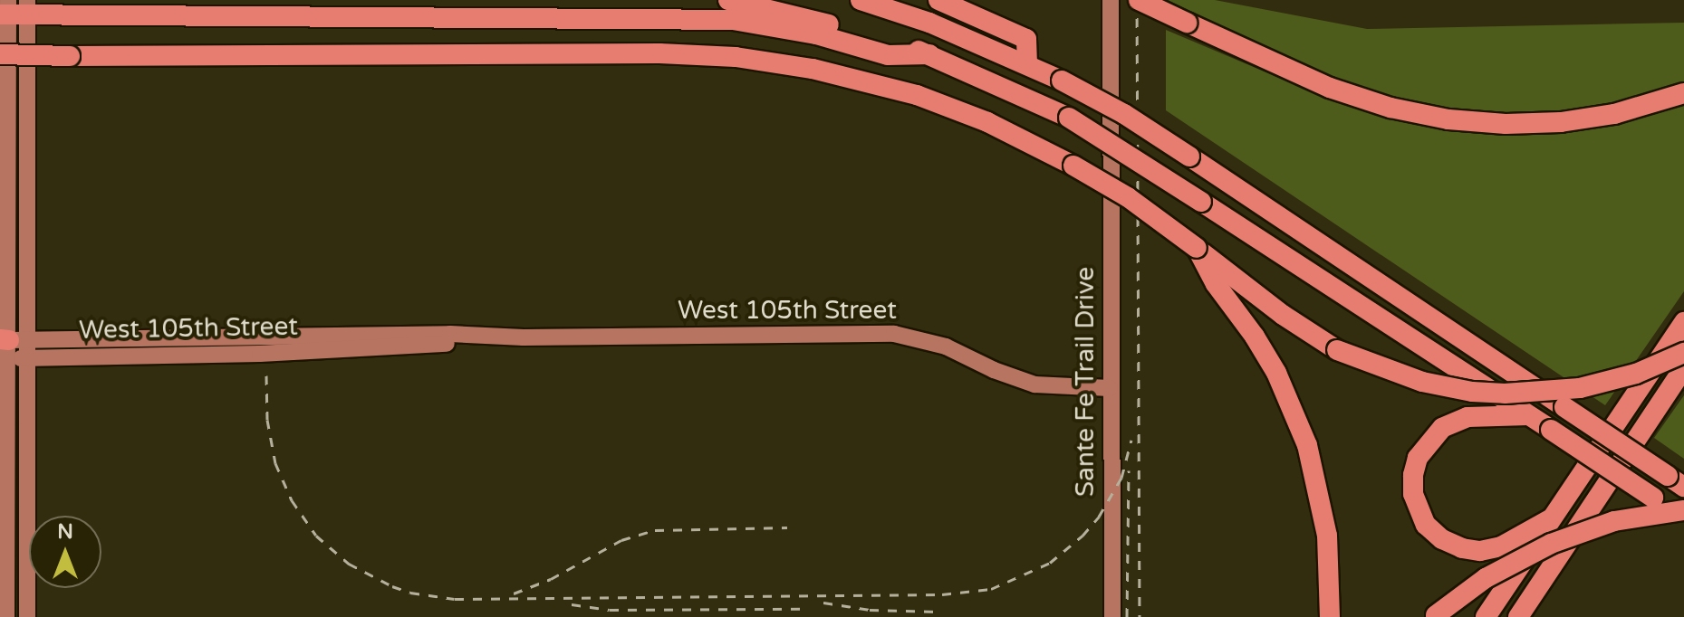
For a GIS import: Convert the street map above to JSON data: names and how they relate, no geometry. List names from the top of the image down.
{
  "streets": {
    "main road": ["West 105th Street", "Sante Fe Trail Drive"]
  },
  "crossings": [
    ["West 105th Street", "Sante Fe Trail Drive"]
  ],
  "north": "top"
}
